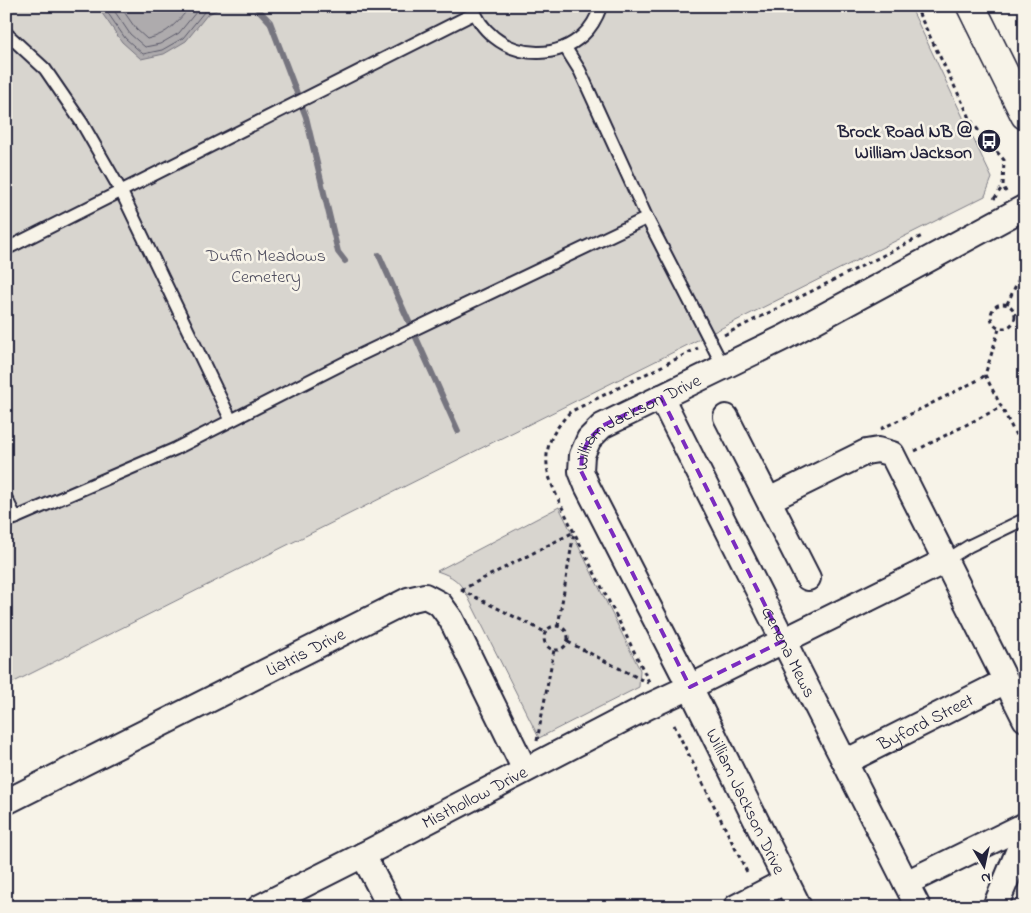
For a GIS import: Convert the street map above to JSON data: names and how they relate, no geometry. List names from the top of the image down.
{
  "streets": {
    "street": [
      "William Jackson Drive",
      "Liatris Drive",
      "Genena Mews",
      "Byford Street",
      "Misthollow Drive"
    ]
  },
  "crossings": [
    ["William Jackson Drive", "Genena Mews"],
    ["William Jackson Drive", "Misthollow Drive"],
    ["Liatris Drive", "Misthollow Drive"],
    ["Genena Mews", "Byford Street"],
    ["Genena Mews", "Misthollow Drive"]
  ],
  "parks": ["Duffin Meadows Cemetery"],
  "places": {
    "bus stop": ["Brock Road NB @ William Jackson"]
  },
  "north": "bottom"
}
